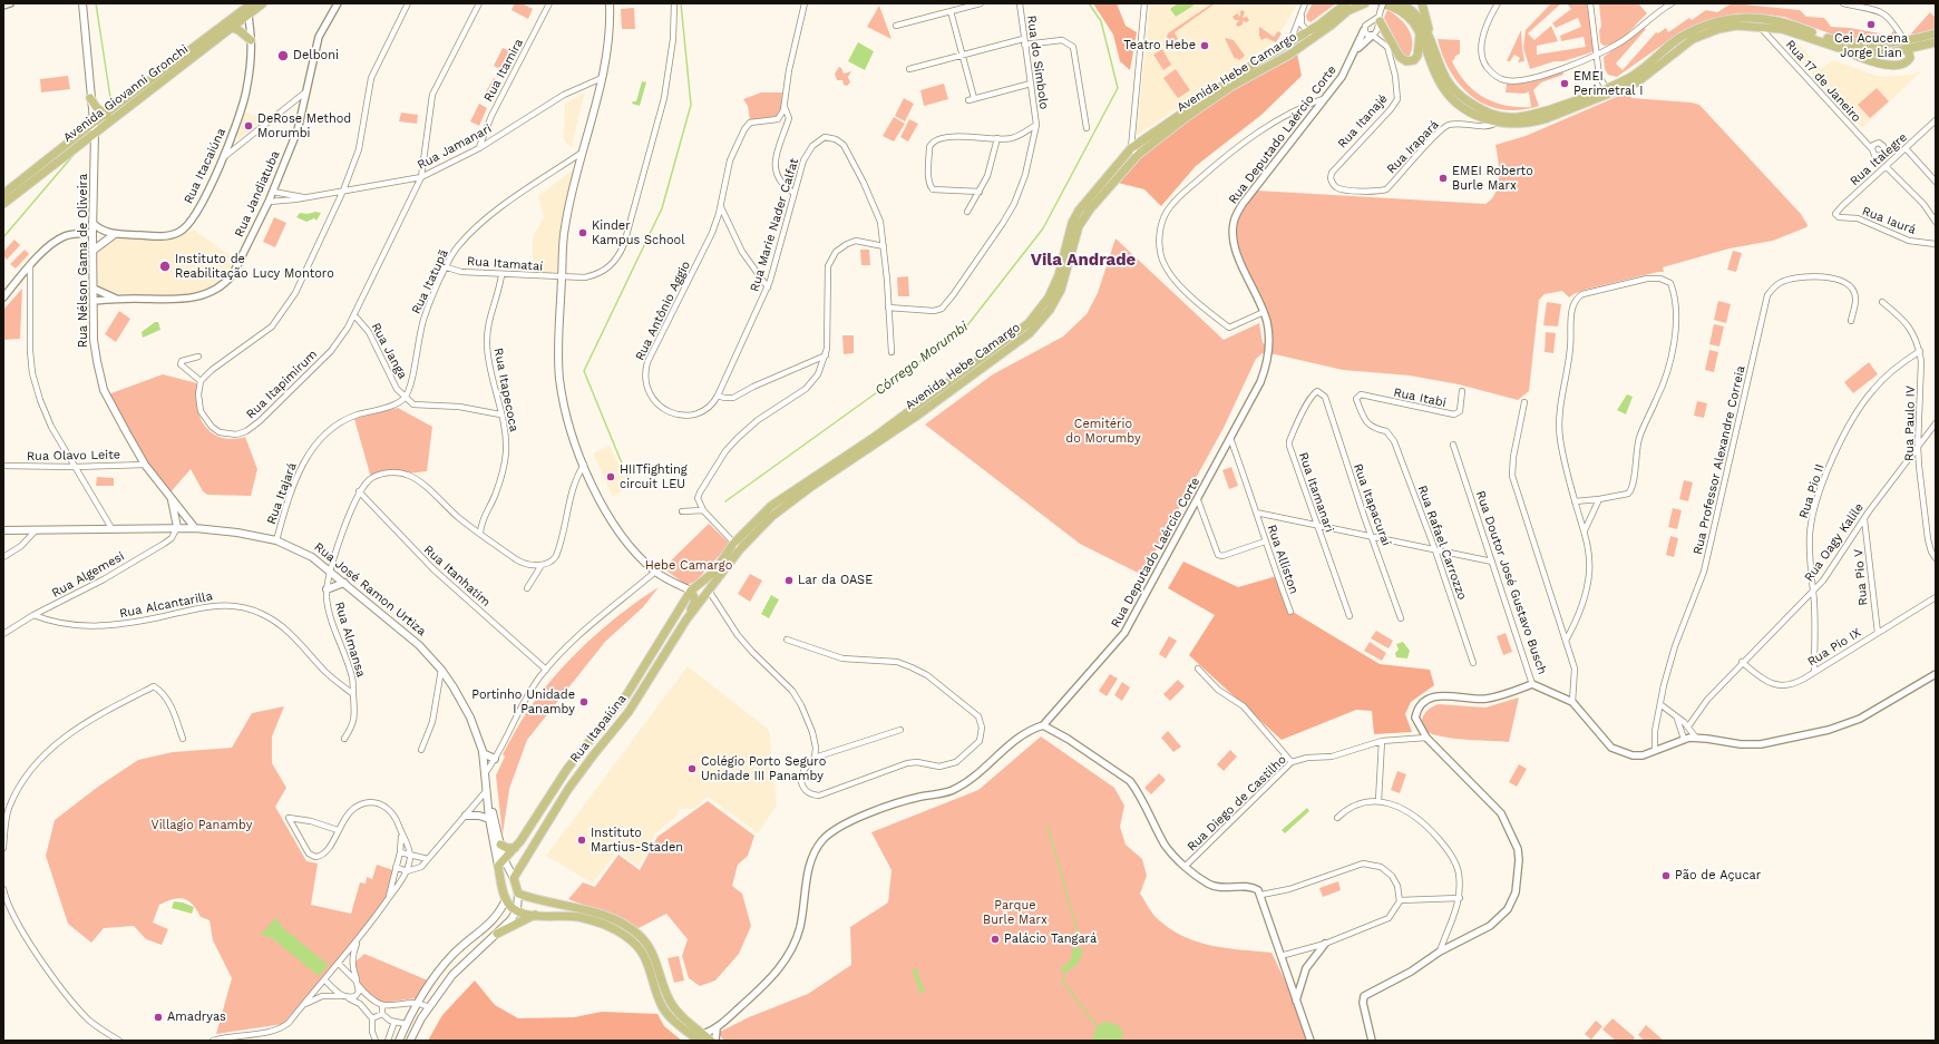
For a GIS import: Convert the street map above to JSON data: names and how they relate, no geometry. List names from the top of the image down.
{
  "streets": {
    "main road": [
      "Avenida Hebe Camargo",
      "Avenida Giovanni Gronchi",
      "Rua Nélson Gama de Oliveira",
      "Rua José Ramon Urtiza",
      "Rua Itapaiúna"
    ],
    "street": [
      "Rua do Símbolo",
      "Rua Itamira",
      "Rua 17 de Janeiro",
      "Rua Itanajé",
      "Rua Deputado Laércio Corte",
      "Rua Jamanari",
      "Rua Irapará",
      "Rua Italegre",
      "Rua Itacaiúna",
      "Rua Jandiatuba",
      "Rua Iaurá",
      "Rua Marie Nader Calfat",
      "Rua Itamataí",
      "Rua Itatupã",
      "Rua Antônio Aggio",
      "Rua Janga",
      "Rua Itapimirum",
      "Rua Itapecoca",
      "Rua Itabi",
      "Rua Paulo IV",
      "Rua Olavo Leite",
      "Rua Professor Alexandre Correia",
      "Rua Pio II",
      "Rua Itamanari",
      "Rua Itajará",
      "Rua Itapacuraí",
      "Rua Rafael Carrozzo",
      "Rua Oagy Kalile",
      "Rua Alliston",
      "Rua Algemesi",
      "Rua Itanhatim",
      "Rua Pio V",
      "Rua Doutor José Gustavo Busch",
      "Rua Alcantarilla",
      "Rua Almansa",
      "Rua Pio IX",
      "Rua Diego de Castilho"
    ]
  },
  "crossings": [
    ["Rua Itamira", "Rua Jamanari"],
    ["Avenida Hebe Camargo", "Rua Itapaiúna"],
    ["Avenida Giovanni Gronchi", "Rua Itacaiúna"],
    ["Avenida Giovanni Gronchi", "Rua Nélson Gama de Oliveira"],
    ["Rua Itanajé", "Rua Deputado Laércio Corte"],
    ["Rua Itanajé", "Rua Irapará"],
    ["Rua Deputado Laércio Corte", "Rua Alliston"],
    ["Rua Jamanari", "Rua Jandiatuba"],
    ["Rua Jamanari", "Rua Itapimirum"],
    ["Rua Italegre", "Rua Iaurá"],
    ["Rua Itacaiúna", "Rua Nélson Gama de Oliveira"],
    ["Rua Jandiatuba", "Rua Nélson Gama de Oliveira"],
    ["Rua Marie Nader Calfat", "Rua Antônio Aggio"],
    ["Rua Nélson Gama de Oliveira", "Rua Olavo Leite"],
    ["Rua Nélson Gama de Oliveira", "Rua Algemesi"],
    ["Rua Nélson Gama de Oliveira", "Rua José Ramon Urtiza"],
    ["Rua Itamataí", "Rua Itatupã"],
    ["Rua Itamataí", "Rua Itapecoca"],
    ["Rua Itatupã", "Rua Janga"],
    ["Rua Itatupã", "Rua Itajará"],
    ["Rua Janga", "Rua Itapimirum"],
    ["Rua Janga", "Rua Itajará"],
    ["Rua Itabi", "Rua Rafael Carrozzo"],
    ["Rua Paulo IV", "Rua Pio II"],
    ["Rua Paulo IV", "Rua Oagy Kalile"],
    ["Rua Professor Alexandre Correia", "Rua Doutor José Gustavo Busch"],
    ["Rua Pio II", "Rua Oagy Kalile"],
    ["Rua Pio II", "Rua Pio IX"],
    ["Rua Itamanari", "Rua Itapacuraí"],
    ["Rua Itajará", "Rua José Ramon Urtiza"],
    ["Rua Oagy Kalile", "Rua Pio V"],
    ["Rua Oagy Kalile", "Rua Pio IX"],
    ["Rua Algemesi", "Rua José Ramon Urtiza"],
    ["Rua Algemesi", "Rua Alcantarilla"],
    ["Rua Itanhatim", "Rua Almansa"],
    ["Rua Pio V", "Rua Pio IX"],
    ["Rua José Ramon Urtiza", "Rua Almansa"],
    ["Rua José Ramon Urtiza", "Rua Itapaiúna"],
    ["Rua Alcantarilla", "Rua Almansa"]
  ],
  "districts": ["Vila Andrade"],
  "water": ["Córrego Morumbi"],
  "parks": [
    "Cemitério do Morumby",
    "Hebe Camargo",
    "Villagio Panamby",
    "Parque Burle Marx"
  ],
  "places": [
    "Cei Acucena Jorge Lian",
    "Teatro Hebe",
    "Delboni",
    "EMEI Perimetral I",
    "DeRose Method Morumbi",
    "EMEI Roberto Burle Marx",
    "Kinder Kampus School",
    "Instituto de Reabilitação Lucy Montoro",
    "HIITfighting circuit LEU",
    "Lar da OASE",
    "Portinho Unidade I Panamby",
    "Colégio Porto Seguro Unidade III Panamby",
    "Instituto Martius-Staden",
    "Pão de Açucar",
    "Palácio Tangará",
    "Amadryas"
  ]
}
